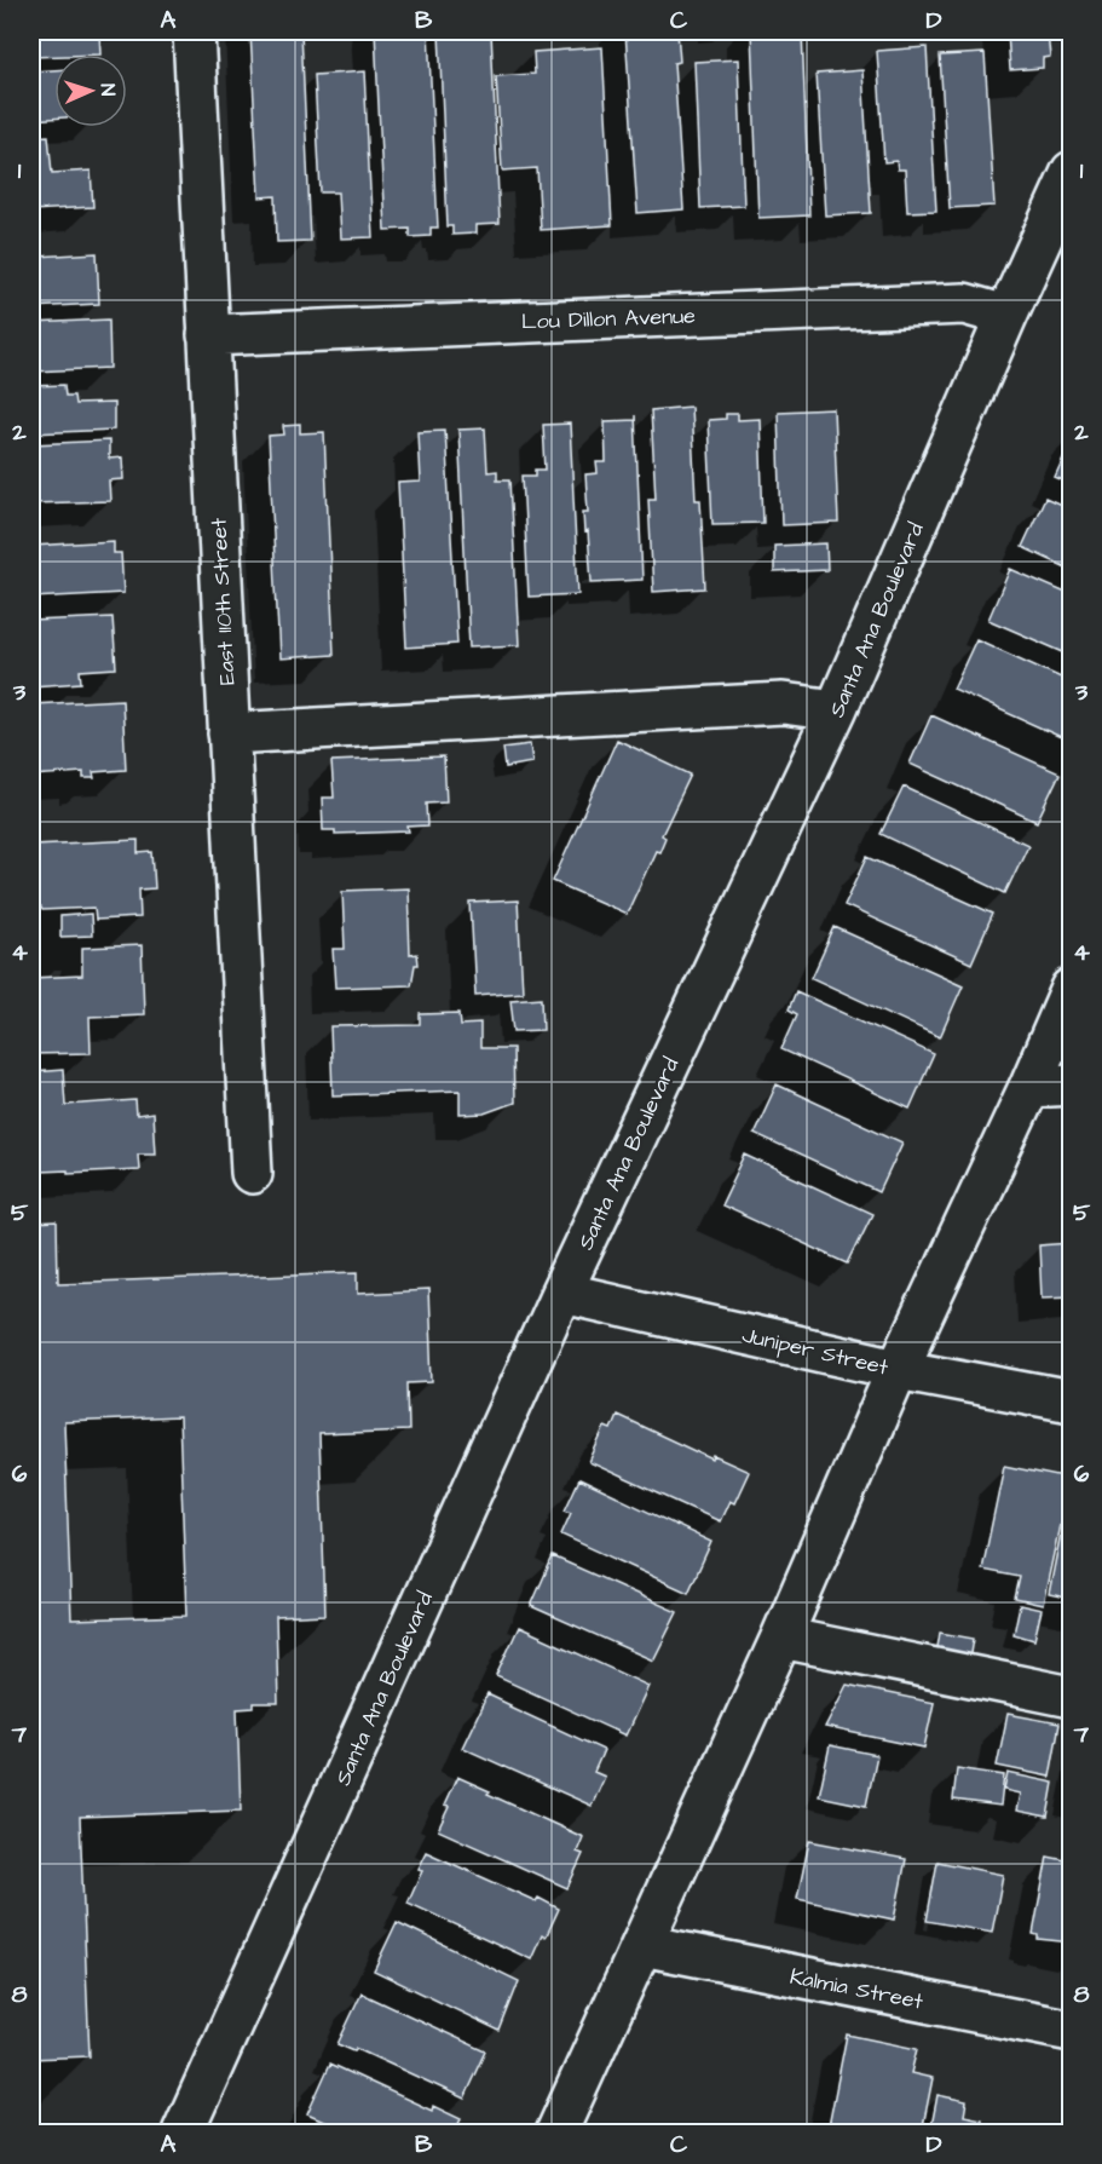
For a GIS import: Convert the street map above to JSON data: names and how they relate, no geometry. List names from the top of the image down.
{
  "streets": {
    "street": [
      "Lou Dillon Avenue",
      "East 110th Street",
      "Santa Ana Boulevard",
      "Juniper Street",
      "Kalmia Street"
    ]
  },
  "crossings": [
    ["Lou Dillon Avenue", "East 110th Street"],
    ["Lou Dillon Avenue", "Santa Ana Boulevard"],
    ["Santa Ana Boulevard", "Juniper Street"]
  ],
  "north": "right",
  "grid": {
    "columns": [
      "A",
      "B",
      "C",
      "D"
    ],
    "rows": [
      "1",
      "2",
      "3",
      "4",
      "5",
      "6",
      "7",
      "8"
    ]
  }
}
